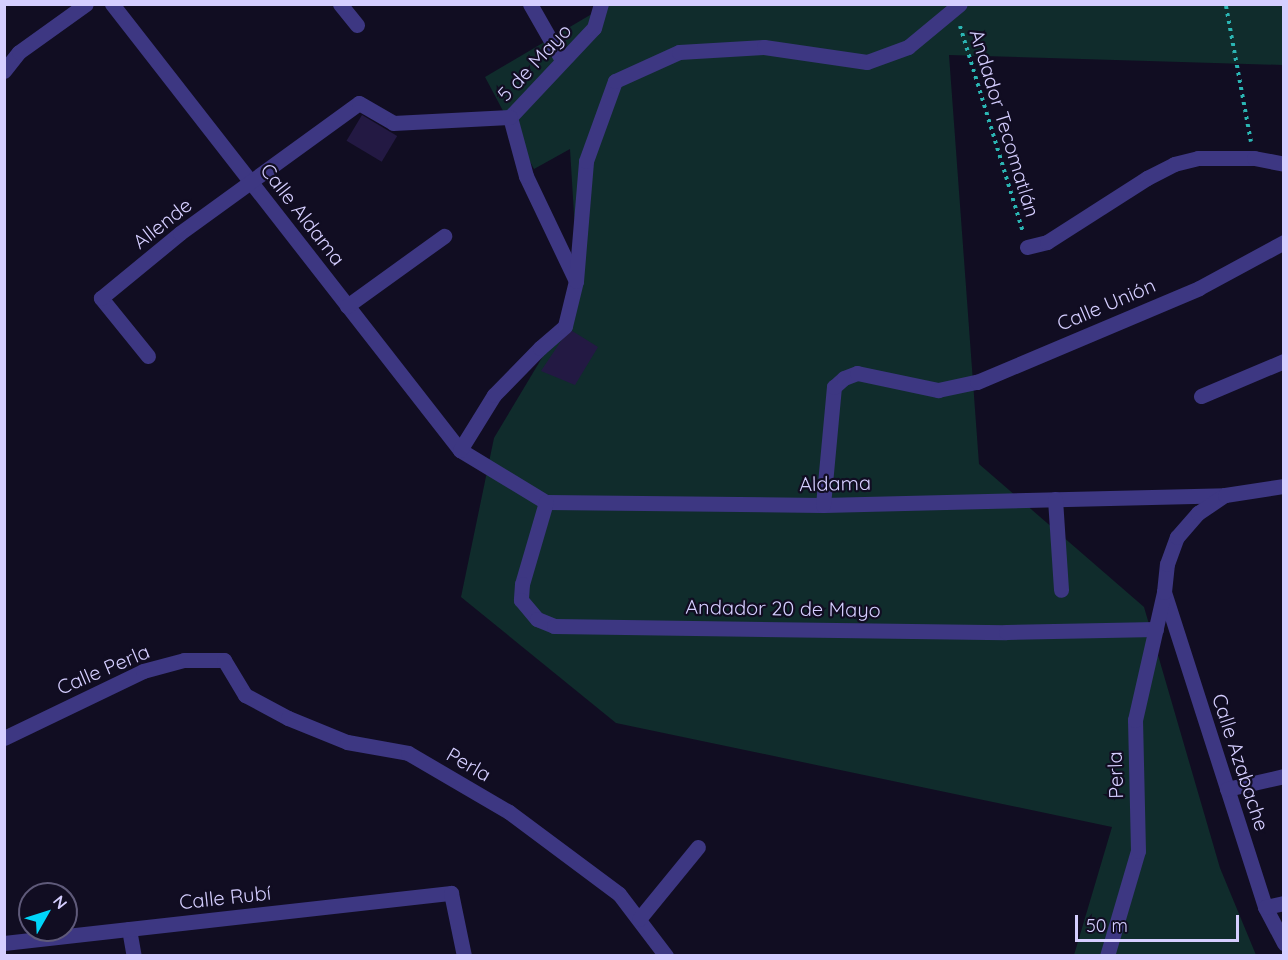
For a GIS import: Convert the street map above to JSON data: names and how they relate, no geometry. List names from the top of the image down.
{
  "streets": {
    "street": [
      "5 de Mayo",
      "Calle Aldama",
      "Allende",
      "Calle Unión",
      "Aldama",
      "Andador 20 de Mayo",
      "Calle Perla",
      "Calle Azabache",
      "Perla",
      "Calle Rubí"
    ],
    "path": ["Andador Tecomatlán"]
  },
  "crossings": [
    ["5 de Mayo", "Allende"],
    ["Calle Aldama", "Allende"],
    ["Calle Unión", "Aldama"],
    ["Aldama", "Andador 20 de Mayo"],
    ["Aldama", "Perla"],
    ["Andador 20 de Mayo", "Perla"],
    ["Calle Perla", "Perla"],
    ["Calle Azabache", "Perla"]
  ],
  "scale_bar": "50 m",
  "north": "top right"
}
